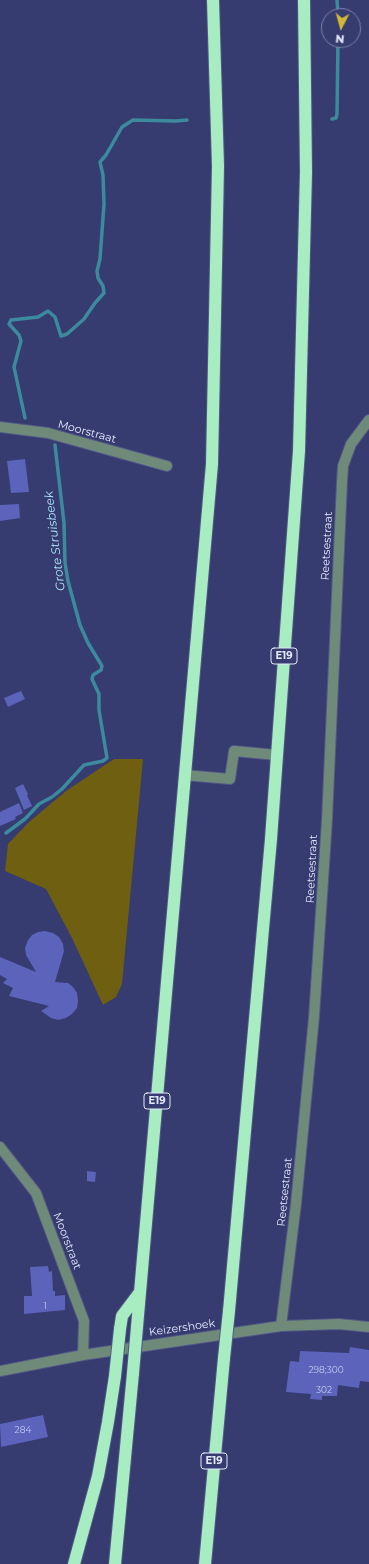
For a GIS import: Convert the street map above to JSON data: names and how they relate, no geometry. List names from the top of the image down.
{
  "streets": {
    "highway": ["E19"],
    "street": ["Moorstraat", "Reetsestraat", "Keizershoek"]
  },
  "crossings": [
    ["Moorstraat", "Keizershoek"],
    ["Reetsestraat", "Keizershoek"]
  ],
  "water": ["Grote Struisbeek"],
  "house_numbers": [
    "1",
    "298;300",
    "302",
    "284"
  ],
  "north": "bottom"
}
